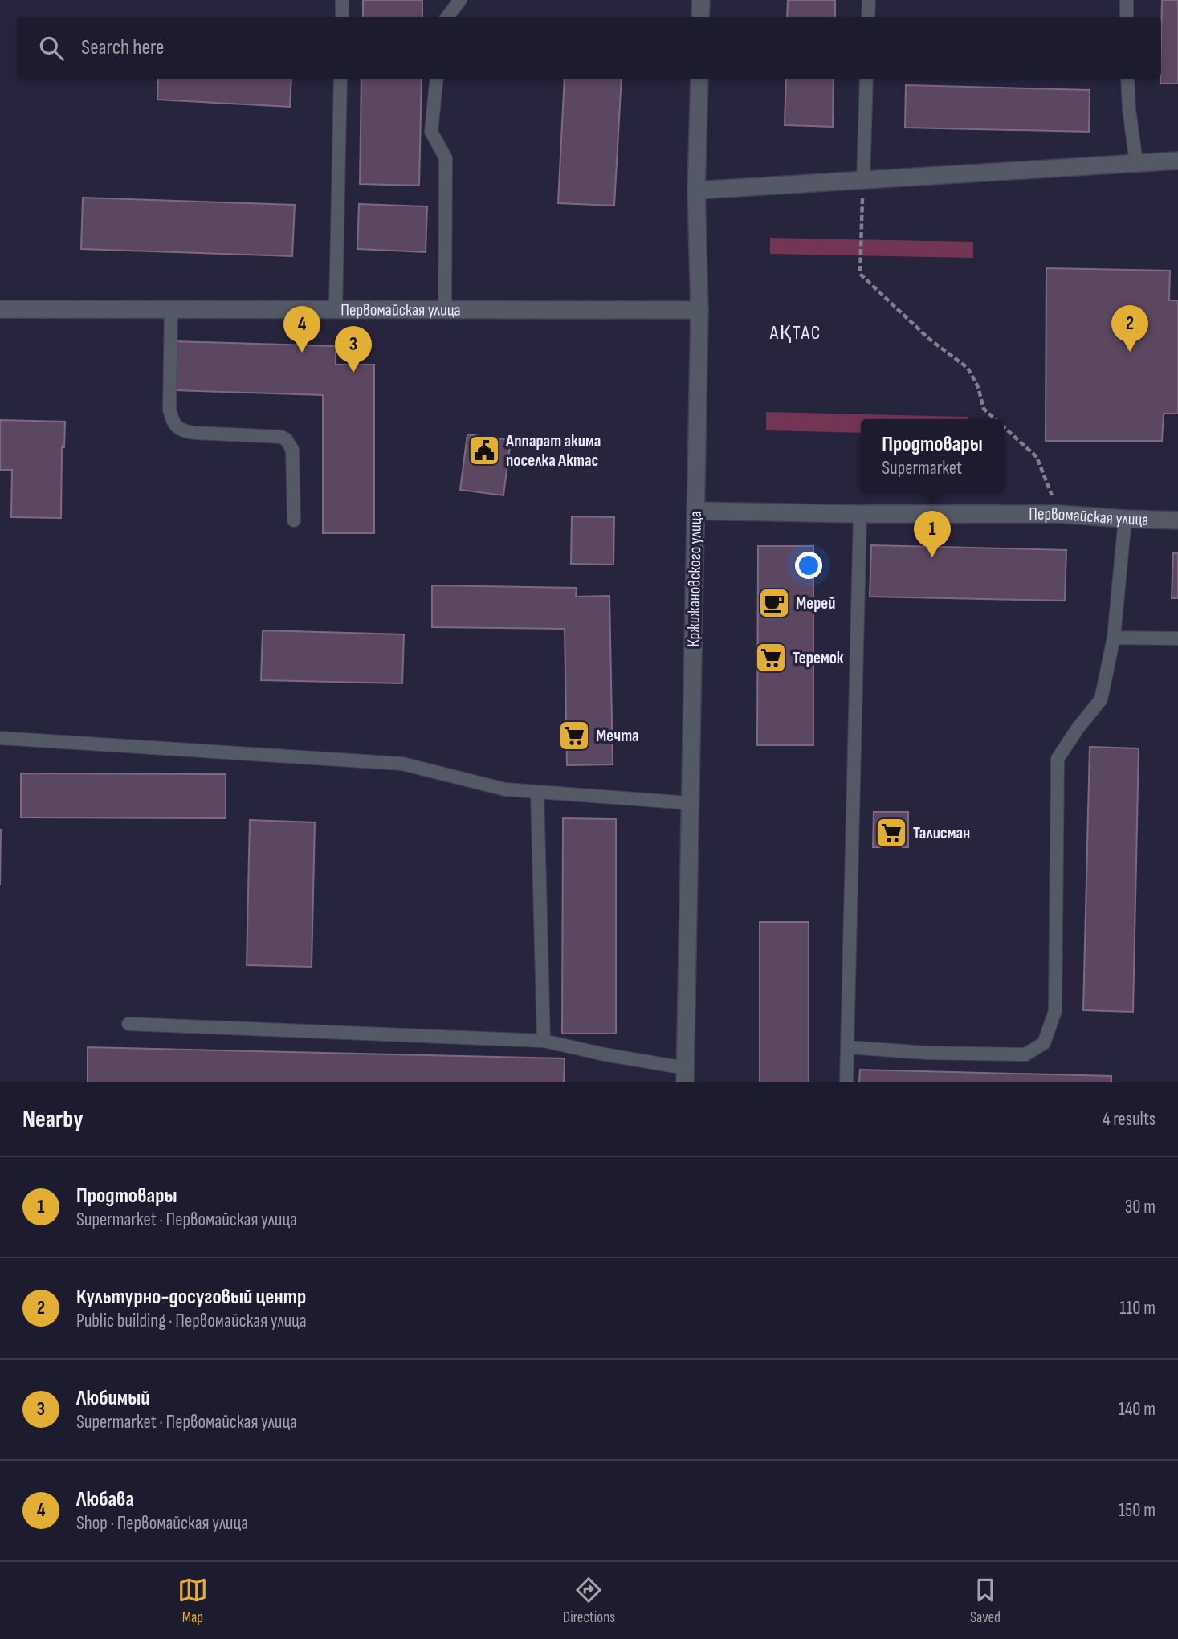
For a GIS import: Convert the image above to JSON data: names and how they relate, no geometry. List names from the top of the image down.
{
  "streets": {
    "street": ["Первомайская улица", "Кржижановского улица"]
  },
  "crossings": [
    ["Первомайская улица", "Кржижановского улица"]
  ],
  "districts": ["АҚТАС"],
  "places": {
    "public building": ["Аппарат акима поселка Актас"],
    "cafe": ["Мерей"],
    "supermarket": ["Теремок", "Мечта", "Талисман"]
  },
  "page": {
    "search": "Search here",
    "pins": [
      "2",
      "4",
      "3",
      "1"
    ],
    "popup": ["Продтовары", "Supermarket"],
    "heading": ["Nearby", "4 results"],
    "list": [
      {
        "mark": "1",
        "name": "Продтовары",
        "note": "Supermarket · Первомайская улица",
        "value": "30 m"
      },
      {
        "mark": "2",
        "name": "Культурно-досуговый центр",
        "note": "Public building · Первомайская улица",
        "value": "110 m"
      },
      {
        "mark": "3",
        "name": "Любимый",
        "note": "Supermarket · Первомайская улица",
        "value": "140 m"
      },
      {
        "mark": "4",
        "name": "Любава",
        "note": "Shop · Первомайская улица",
        "value": "150 m"
      }
    ],
    "nav": ["Map", "Directions", "Saved"]
  }
}
